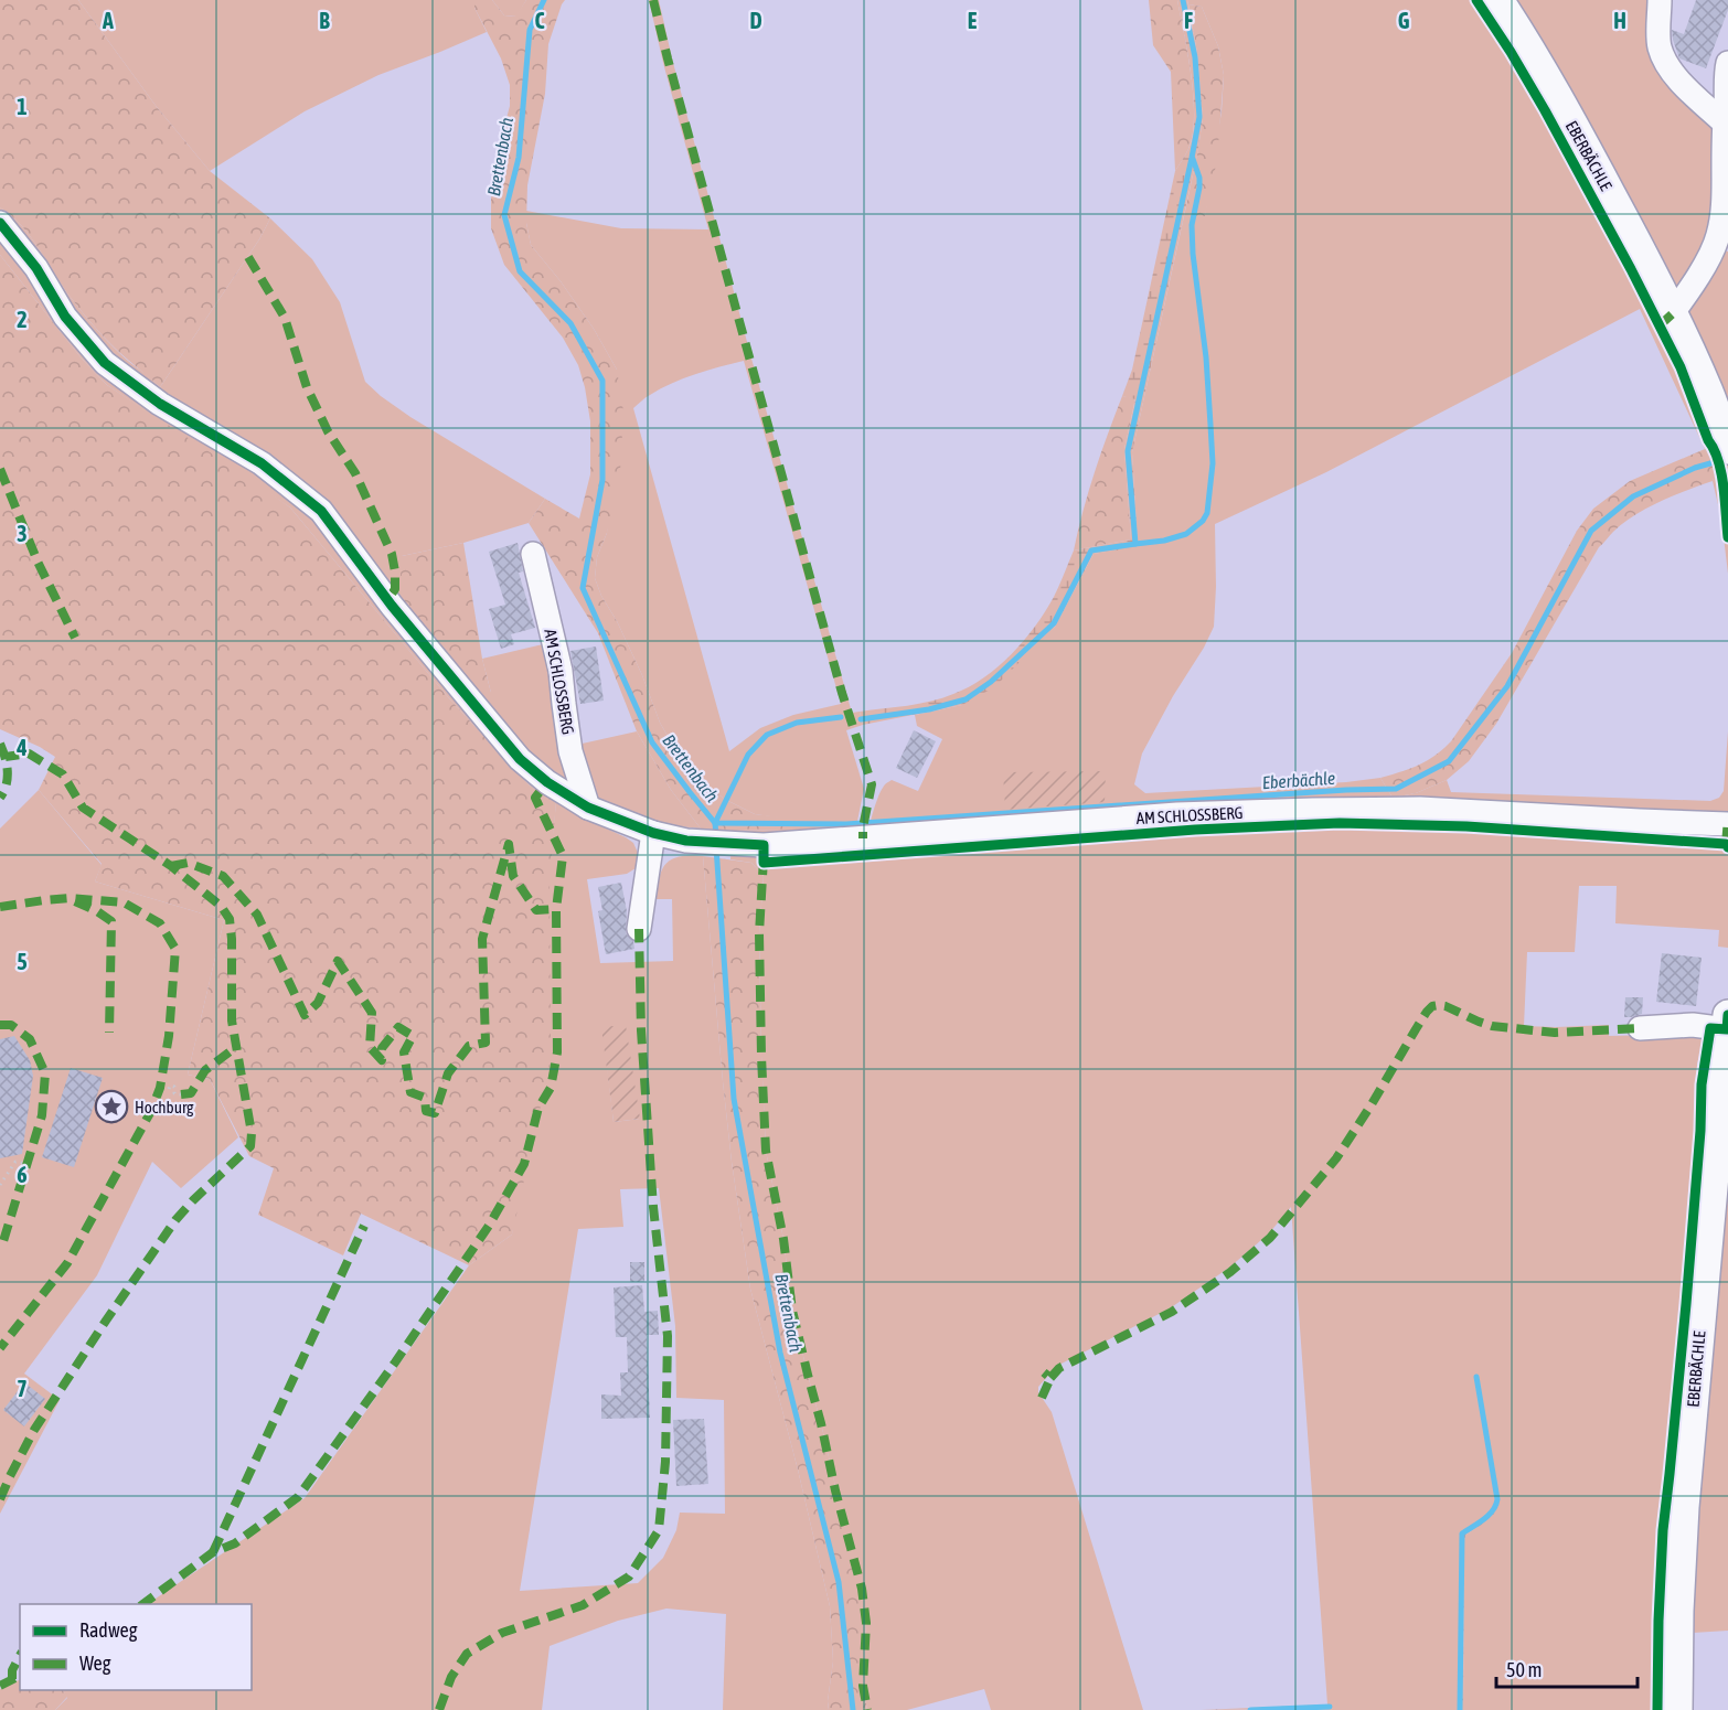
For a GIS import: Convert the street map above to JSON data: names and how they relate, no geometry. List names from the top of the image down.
{
  "streets": {
    "main road": ["EBERBÄCHLE"],
    "street": ["AM SCHLOSSBERG"]
  },
  "water": ["Brettenbach", "Eberbächle"],
  "places": {
    "place": ["Hochburg"]
  },
  "legend": ["Radweg", "Weg"],
  "scale_bar": "50 m",
  "grid": {
    "columns": [
      "A",
      "B",
      "C",
      "D",
      "E",
      "F",
      "G",
      "H"
    ],
    "rows": [
      "1",
      "2",
      "3",
      "4",
      "5",
      "6",
      "7"
    ]
  }
}
